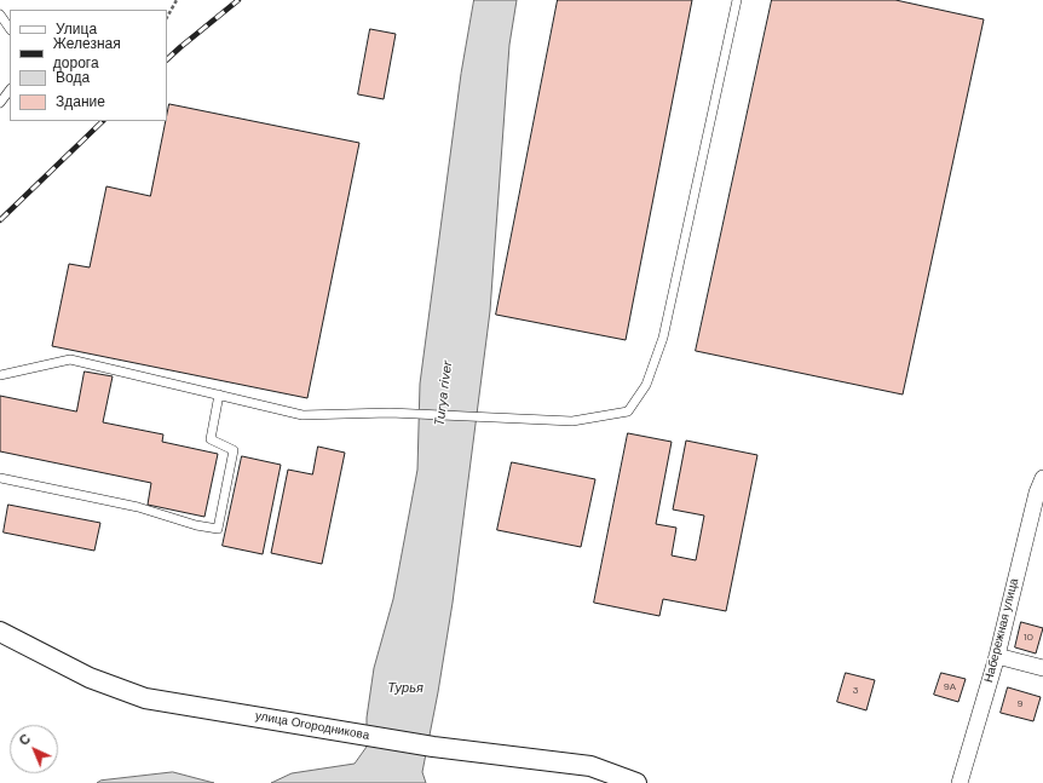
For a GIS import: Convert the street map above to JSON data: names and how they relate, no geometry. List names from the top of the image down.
{
  "streets": {
    "street": ["Набережная улица", "улица Огородникова"]
  },
  "water": ["Turya river", "Турья"],
  "house_numbers": [
    "10",
    "9А",
    "3",
    "9"
  ],
  "legend": [
    "Улица",
    "Железная дорога",
    "Вода",
    "Здание"
  ],
  "north": "top left"
}
